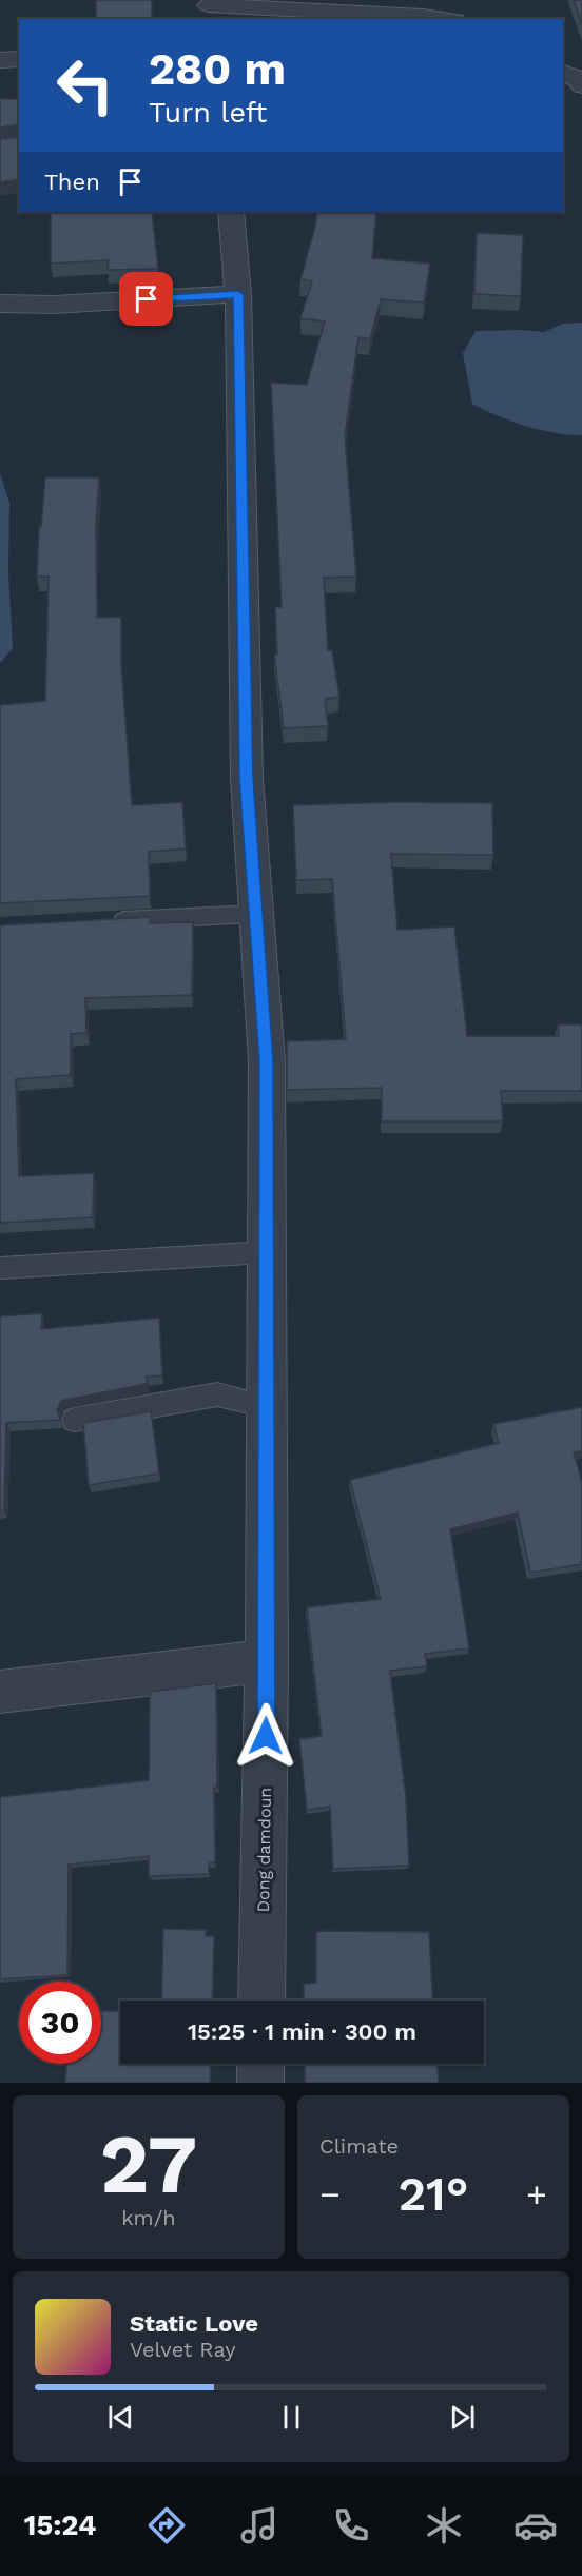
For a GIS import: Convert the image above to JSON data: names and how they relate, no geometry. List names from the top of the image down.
{
  "streets": {
    "street": ["Dong damdoun"]
  },
  "page": {
    "turn": ["280 m", "Turn left"],
    "then": "Then",
    "limit": "30",
    "trip": "15:25 · 1 min · 300 m",
    "tile": [
      ["27", "km/h"],
      "Climate"
    ],
    "heat": ["−", "21°", "+"],
    "song": ["Static Love", "Velvet Ray"],
    "tabs": "15:24"
  }
}
